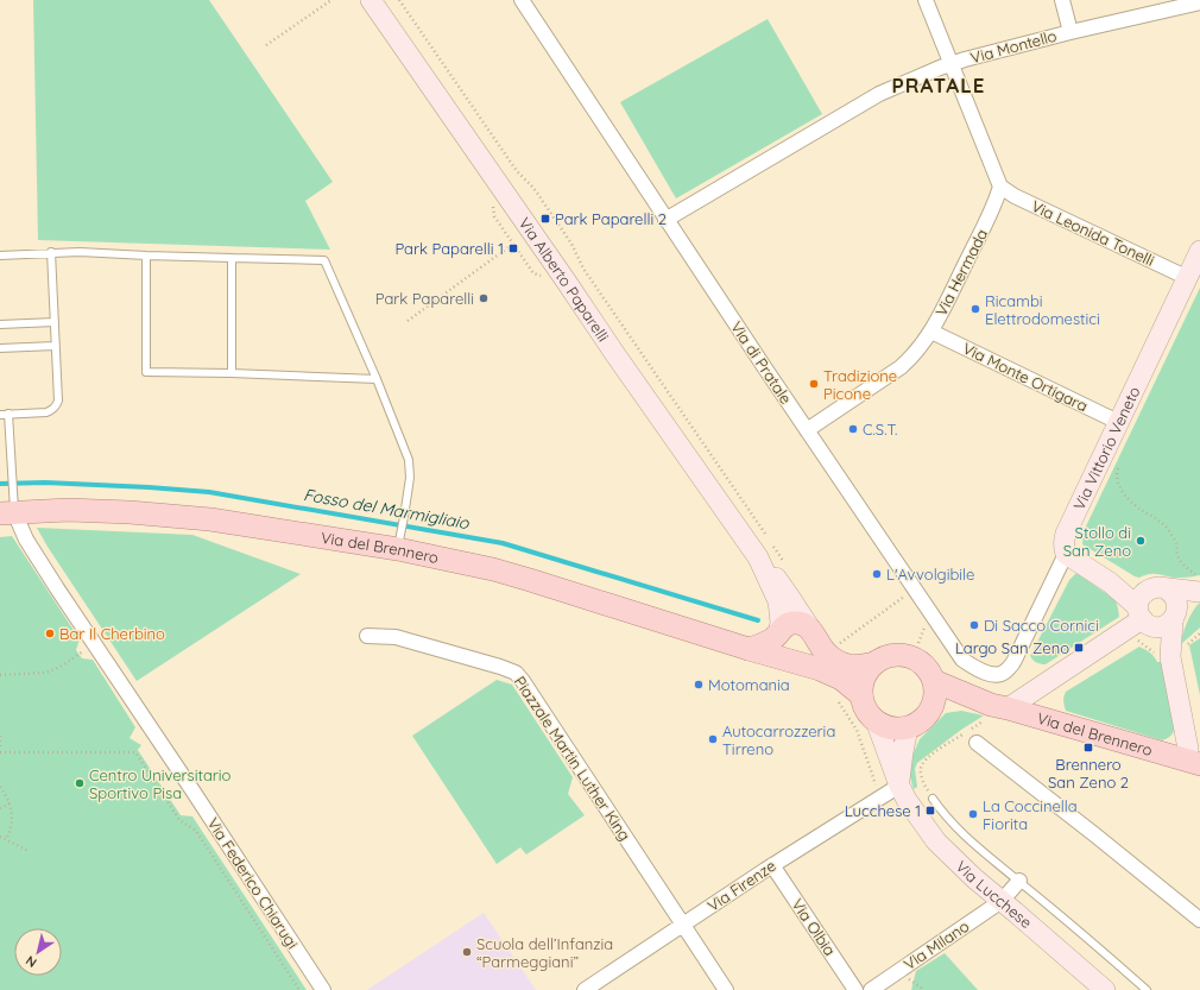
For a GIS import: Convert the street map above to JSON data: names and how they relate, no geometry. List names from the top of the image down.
{
  "streets": {
    "main road": [
      "Via Alberto Paparelli",
      "Via Vittorio Veneto",
      "Via del Brennero",
      "Via Lucchese"
    ],
    "street": [
      "Via Montello",
      "Via Leonida Tonelli",
      "Via Hermada",
      "Via di Pratale",
      "Via Monte Ortigara",
      "Piazzale Martin Luther King",
      "Via Federico Chiarugi",
      "Via Firenze",
      "Via Olbia",
      "Via Milano"
    ]
  },
  "crossings": [
    ["Via Montello", "Via di Pratale"],
    ["Via Leonida Tonelli", "Via Hermada"],
    ["Via Leonida Tonelli", "Via Vittorio Veneto"],
    ["Via Hermada", "Via di Pratale"],
    ["Via Hermada", "Via Monte Ortigara"],
    ["Via di Pratale", "Via Vittorio Veneto"],
    ["Via Monte Ortigara", "Via Vittorio Veneto"],
    ["Via del Brennero", "Via Federico Chiarugi"],
    ["Via del Brennero", "Via Lucchese"],
    ["Piazzale Martin Luther King", "Via Firenze"],
    ["Via Firenze", "Via Lucchese"],
    ["Via Firenze", "Via Olbia"],
    ["Via Lucchese", "Via Milano"]
  ],
  "districts": ["PRATALE"],
  "water": ["Fosso del Marmigliaio"],
  "places": {
    "transit": [
      "Park Paparelli 2",
      "Park Paparelli 1",
      "Largo San Zeno",
      "Brennero San Zeno 2",
      "Lucchese 1"
    ],
    "other": [
      "Park Paparelli",
      "Ricambi Elettrodomestici",
      "Tradizione Picone",
      "C.S.T.",
      "Stollo di San Zeno",
      "L'Avvolgibile",
      "Di Sacco Cornici",
      "Bar Il Cherbino",
      "Motomania",
      "Autocarrozzeria Tirreno",
      "Centro Universitario Sportivo Pisa",
      "La Coccinella Fiorita",
      "Scuola dell’Infanzia “Parmeggiani”"
    ]
  },
  "north": "bottom left"
}
